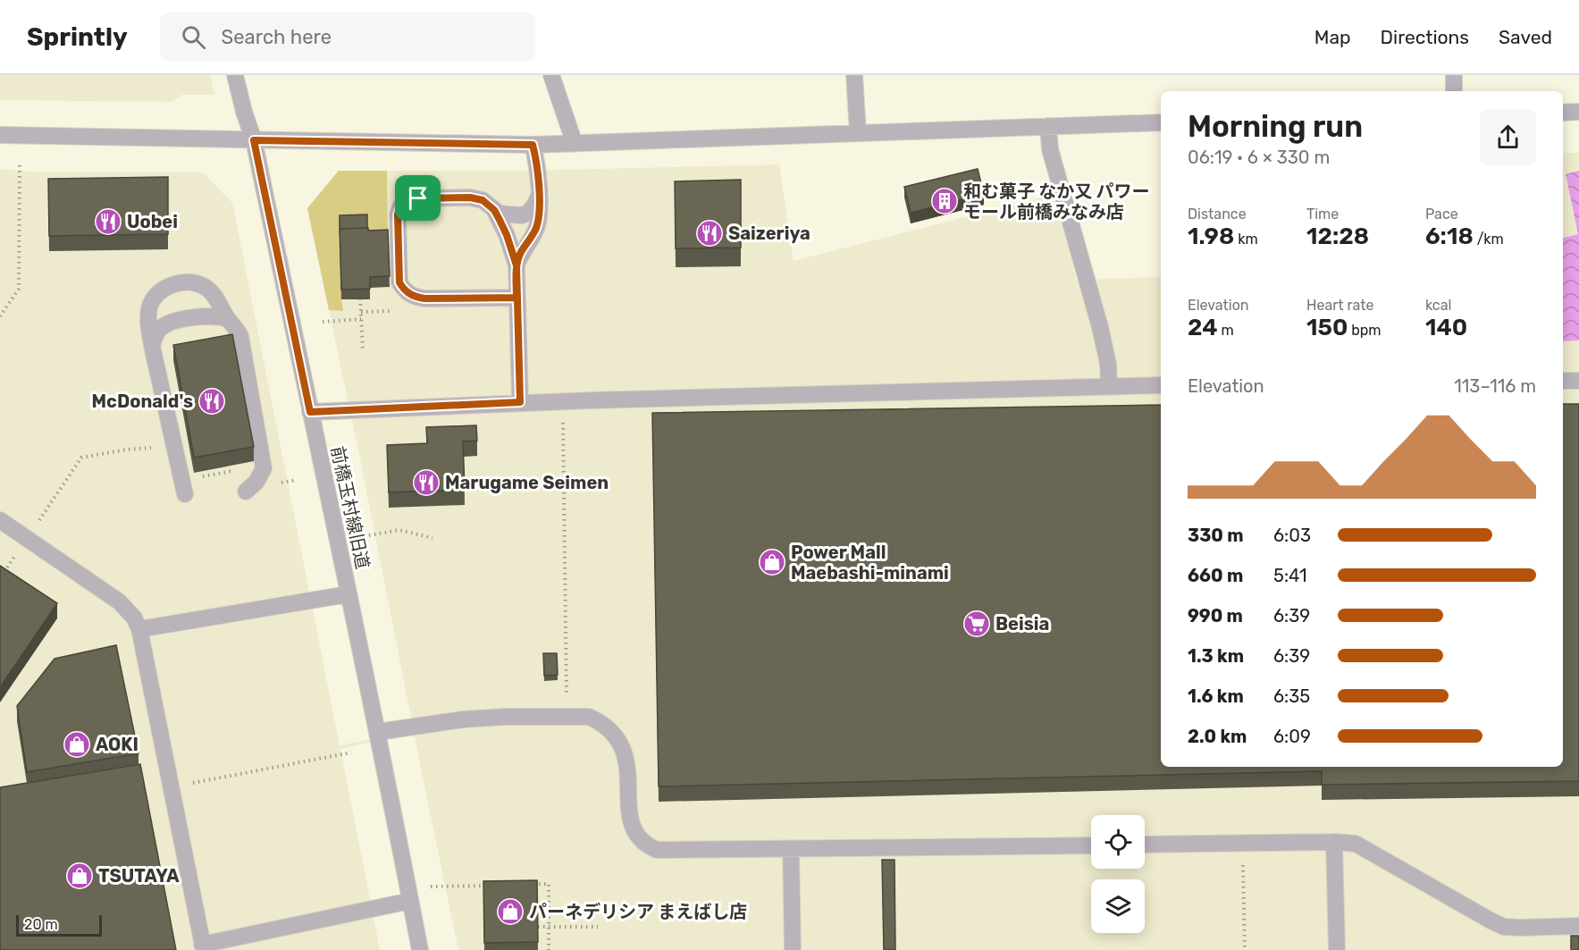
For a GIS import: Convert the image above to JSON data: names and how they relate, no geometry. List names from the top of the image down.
{
  "streets": {
    "street": ["前橋玉村線旧道"]
  },
  "places": {
    "building": ["和む菓子 なか又 パワー モール前橋みなみ店"],
    "restaurant": [
      "Uobei",
      "Saizeriya",
      "McDonald's",
      "Marugame Seimen"
    ],
    "shop": [
      "Power Mall Maebashi-minami",
      "AOKI",
      "TSUTAYA",
      "パーネデリシア まえばし店"
    ],
    "supermarket": ["Beisia"]
  },
  "scale_bar": "20 m",
  "page": {
    "header": "Sprintly",
    "search": "Search here",
    "nav": ["Map", "Directions", "Saved"],
    "heading": ["Morning run", "06:19 · 6 × 330 m"],
    "stats": [
      ["Distance", "1.98 km"],
      ["Time", "12:28"],
      ["Pace", "6:18 /km"],
      ["Elevation", "24 m"],
      ["Heart rate", "150 bpm"],
      ["kcal", "140"]
    ],
    "chart": ["Elevation", "113–116 m"],
    "list": [
      {
        "name": "330 m",
        "note": "6:03"
      },
      {
        "name": "660 m",
        "note": "5:41"
      },
      {
        "name": "990 m",
        "note": "6:39"
      },
      {
        "name": "1.3 km",
        "note": "6:39"
      },
      {
        "name": "1.6 km",
        "note": "6:35"
      },
      {
        "name": "2.0 km",
        "note": "6:09"
      }
    ],
    "scale": "20 m"
  }
}
